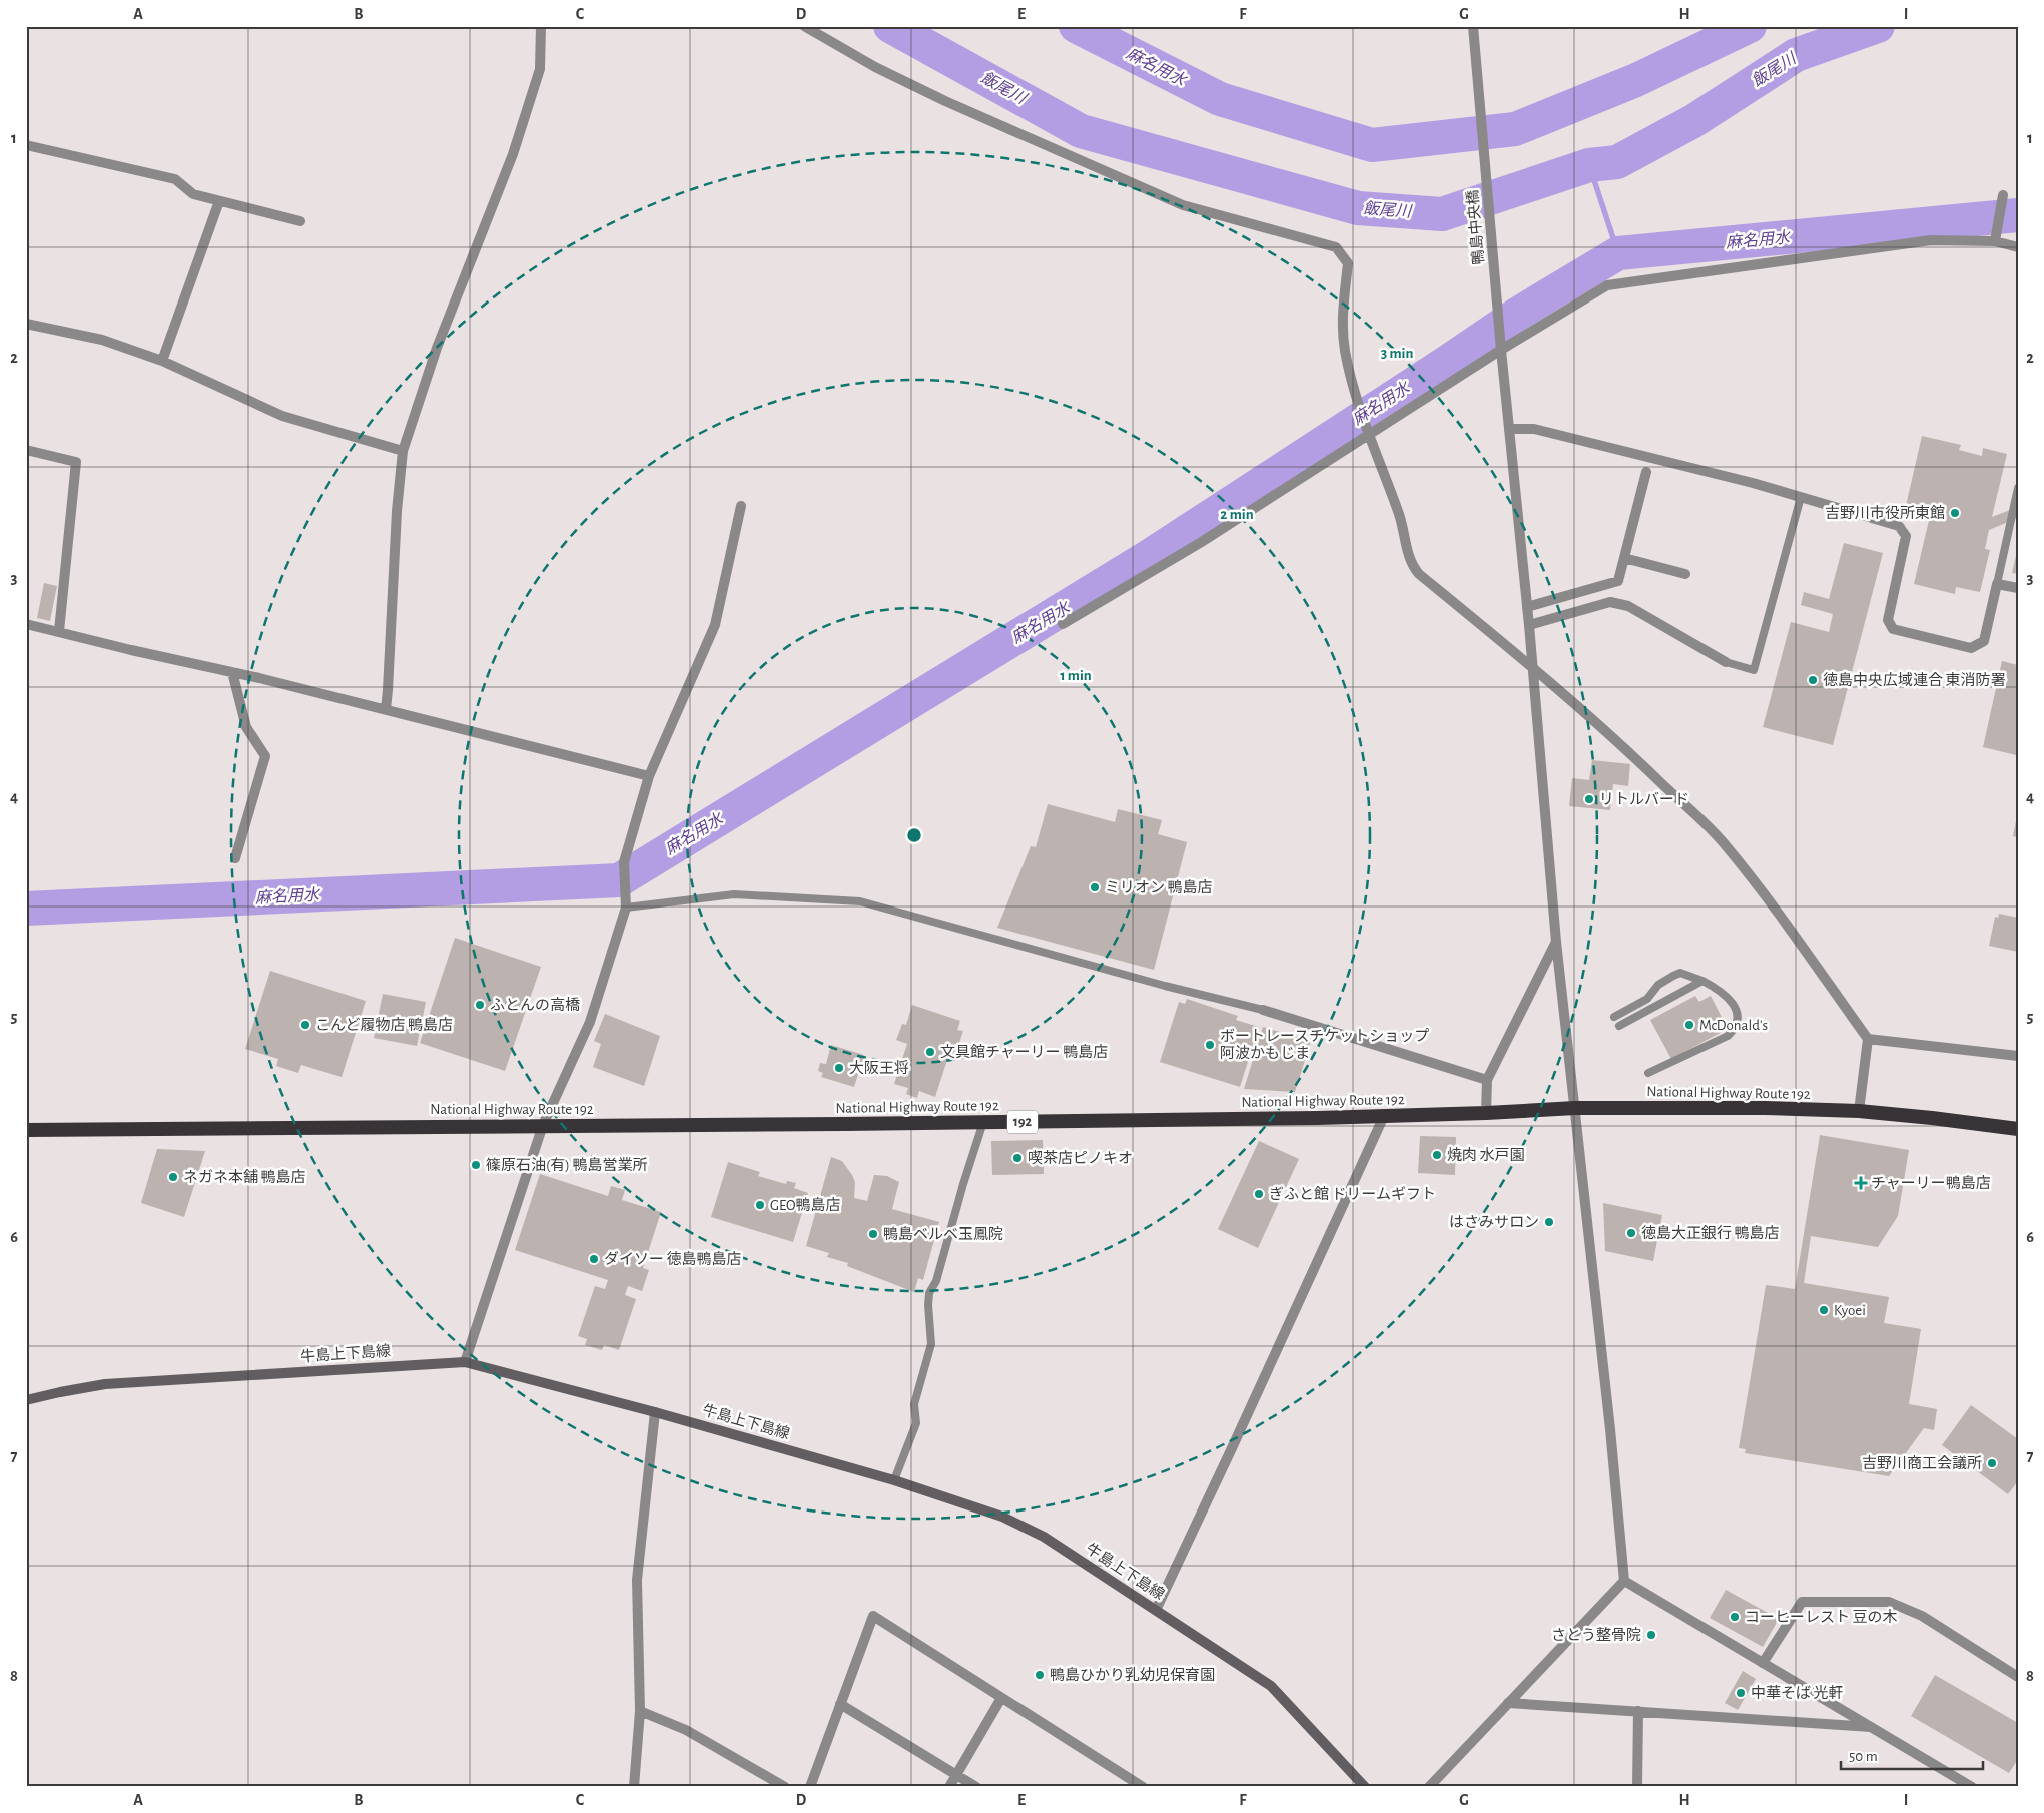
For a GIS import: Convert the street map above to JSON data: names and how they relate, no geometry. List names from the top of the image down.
{
  "streets": {
    "highway": ["National Highway Route 192", "192"],
    "main road": ["牛島上下島線"],
    "street": ["鴨島中央橋"]
  },
  "crossings": [
    ["鴨島中央橋", "National Highway Route 192"]
  ],
  "water": ["麻名用水", "飯尾川"],
  "places": {
    "other": [
      "吉野川市役所東館",
      "徳島中央広域連合 東消防署",
      "リトルバード",
      "ミリオン 鴨島店",
      "ふとんの高橋",
      "こんど履物店 鴨島店",
      "McDonald's",
      "ボートレースチケットショップ 阿波かもじま",
      "文具館チャーリー 鴨島店",
      "大阪王将",
      "焼肉 水戸園",
      "喫茶店ピノキオ",
      "篠原石油(有) 鴨島営業所",
      "ネガネ本舗 鴨島店",
      "ぎふと館 ドリームギフト",
      "GEO鴨島店",
      "はさみサロン",
      "徳島大正銀行 鴨島店",
      "鴨島ベルベ玉鳳院",
      "ダイソー 徳島鴨島店",
      "Kyoei",
      "吉野川商工会議所",
      "コーヒーレスト 豆の木",
      "さとう整骨院",
      "鴨島ひかり乳幼児保育園",
      "中華そば 光軒"
    ],
    "health": ["チャーリー鴨島店"]
  },
  "scale_bar": "50 m",
  "grid": {
    "columns": [
      "A",
      "B",
      "C",
      "D",
      "E",
      "F",
      "G",
      "H",
      "I"
    ],
    "rows": [
      "1",
      "2",
      "3",
      "4",
      "5",
      "6",
      "7",
      "8"
    ]
  },
  "rings": ["3 min", "2 min", "1 min"]
}
